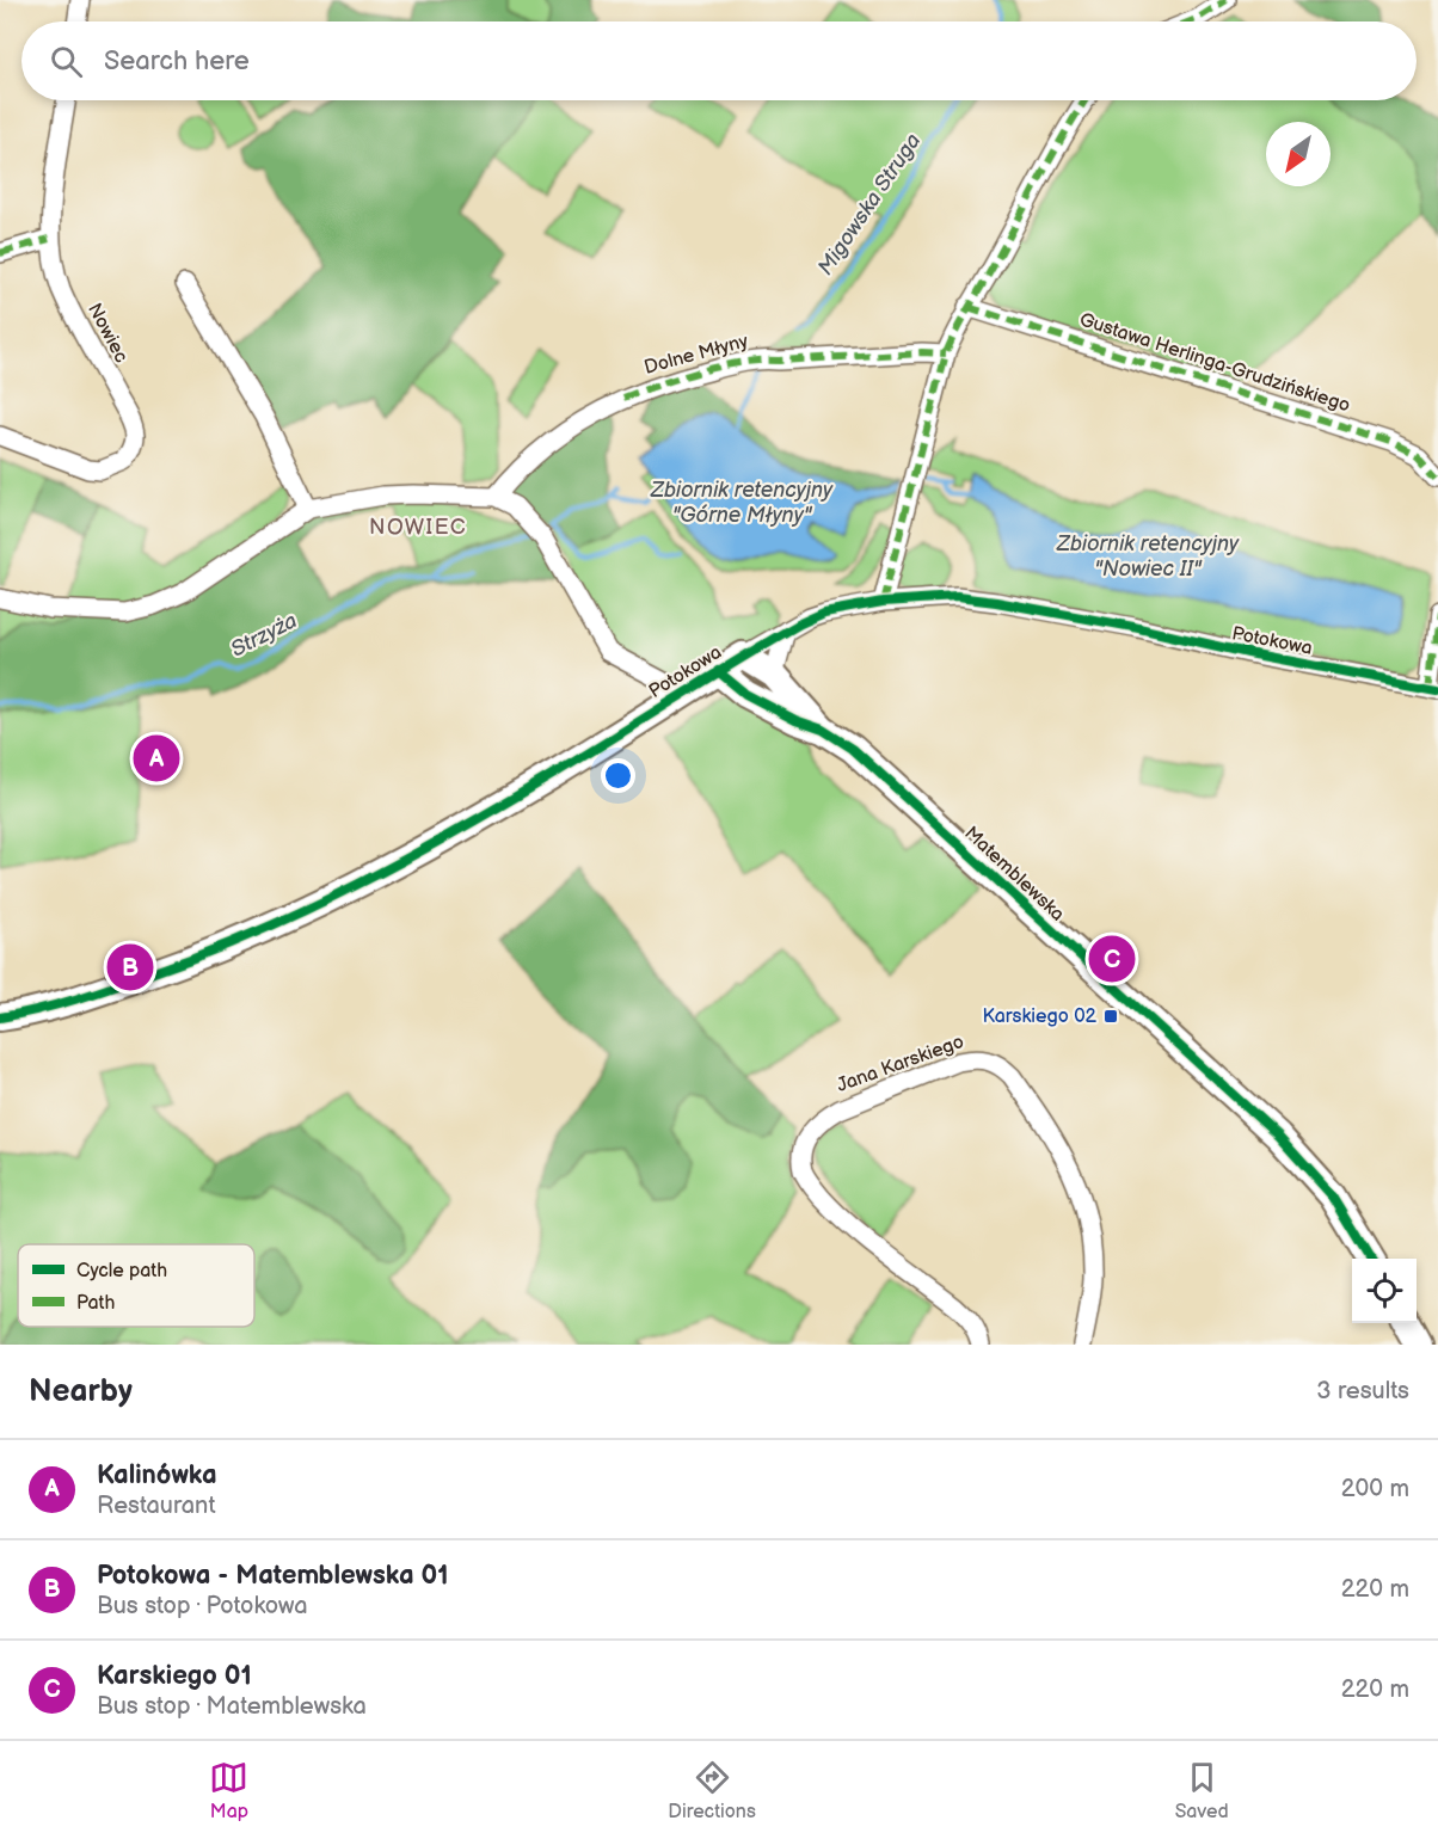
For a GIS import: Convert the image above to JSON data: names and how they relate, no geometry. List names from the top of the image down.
{
  "streets": {
    "street": [
      "Nowiec",
      "Dolne Młyny",
      "Gustawa Herlinga-Grudzińskiego",
      "Potokowa",
      "Matemblewska",
      "Jana Karskiego"
    ]
  },
  "crossings": [
    ["Potokowa", "Matemblewska"]
  ],
  "districts": ["NOWIEC"],
  "water": [
    "Migowska Struga",
    "Zbiornik retencyjny \"Górne Młyny\"",
    "Zbiornik retencyjny \"Nowiec II\"",
    "Strzyża"
  ],
  "places": {
    "transit": ["Karskiego 02"]
  },
  "legend": ["Cycle path", "Path"],
  "north": "bottom left",
  "page": {
    "search": "Search here",
    "pins": ["A", "C", "B"],
    "heading": ["Nearby", "3 results"],
    "list": [
      {
        "mark": "A",
        "name": "Kalinówka",
        "note": "Restaurant",
        "value": "200 m"
      },
      {
        "mark": "B",
        "name": "Potokowa - Matemblewska 01",
        "note": "Bus stop · Potokowa",
        "value": "220 m"
      },
      {
        "mark": "C",
        "name": "Karskiego 01",
        "note": "Bus stop · Matemblewska",
        "value": "220 m"
      }
    ],
    "nav": ["Map", "Directions", "Saved"]
  }
}
